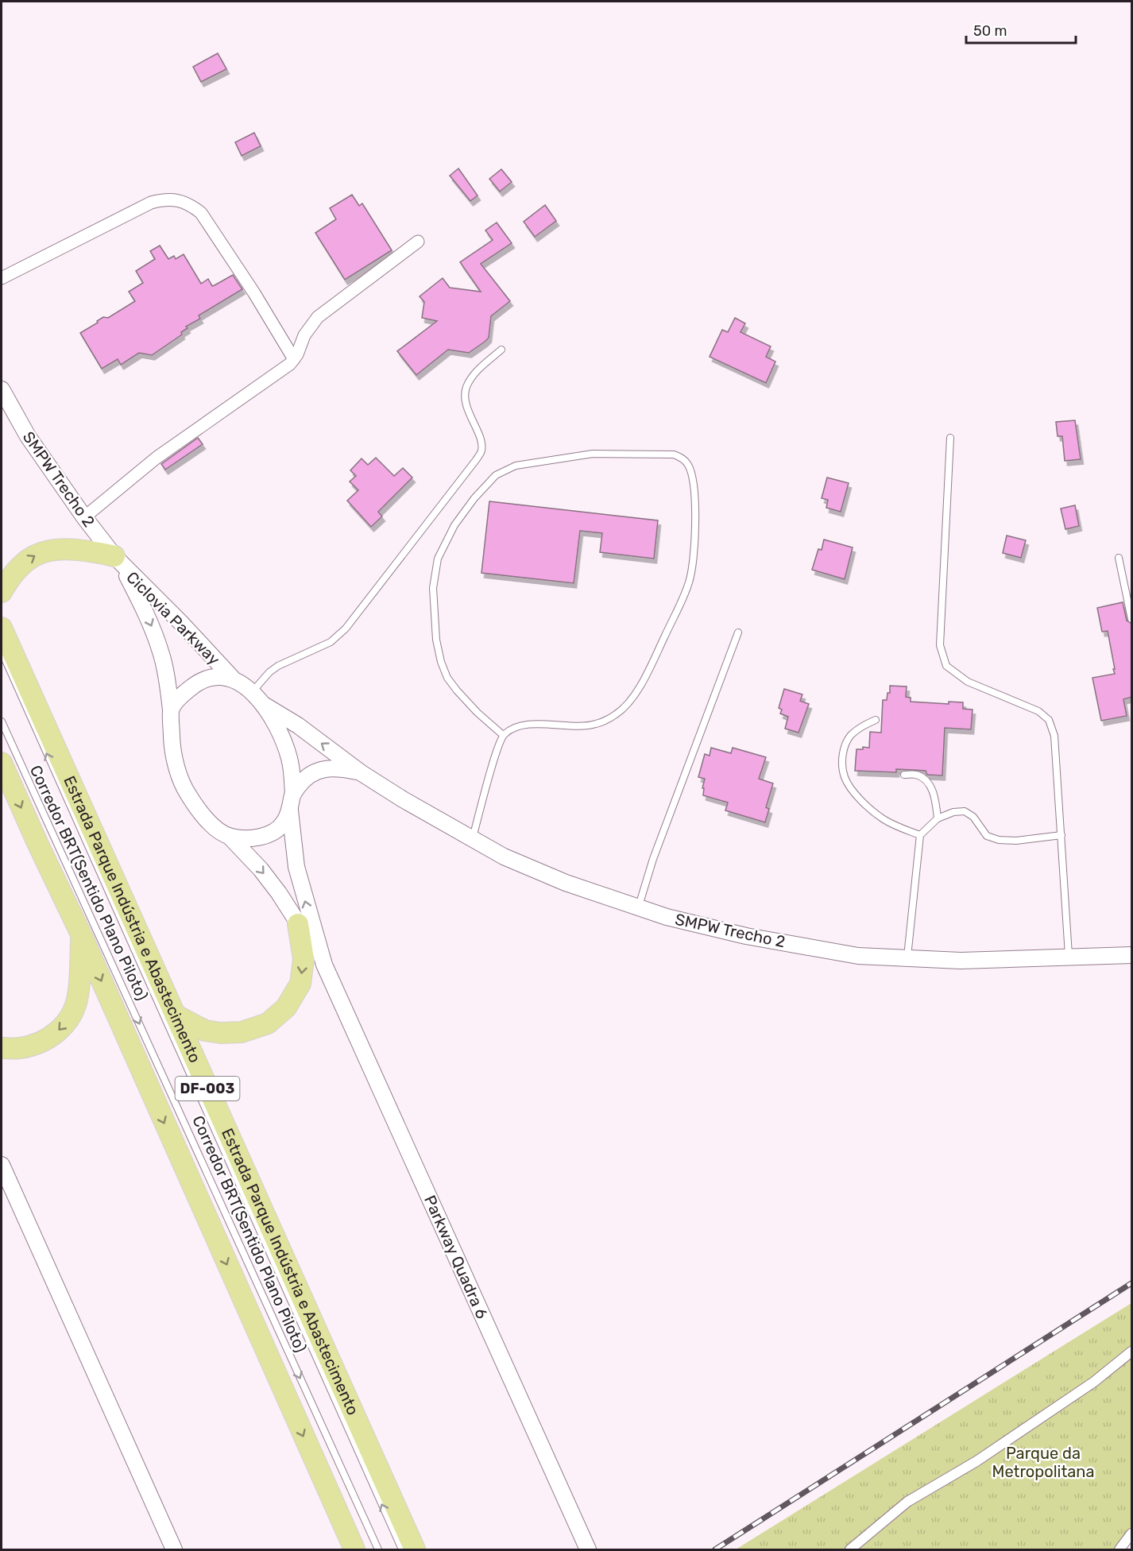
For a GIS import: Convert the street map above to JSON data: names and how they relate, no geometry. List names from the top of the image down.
{
  "streets": {
    "highway": ["Estrada Parque Indústria e Abastecimento", "DF-003"],
    "street": ["SMPW Trecho 2", "Ciclovia Parkway", "Parkway Quadra 6"],
    "lane": ["Corredor BRT(Sentido Plano Piloto)"]
  },
  "crossings": [
    ["SMPW Trecho 2", "Ciclovia Parkway"],
    ["Ciclovia Parkway", "Parkway Quadra 6"]
  ],
  "parks": ["Parque da Metropolitana"],
  "scale_bar": "50 m"
}
